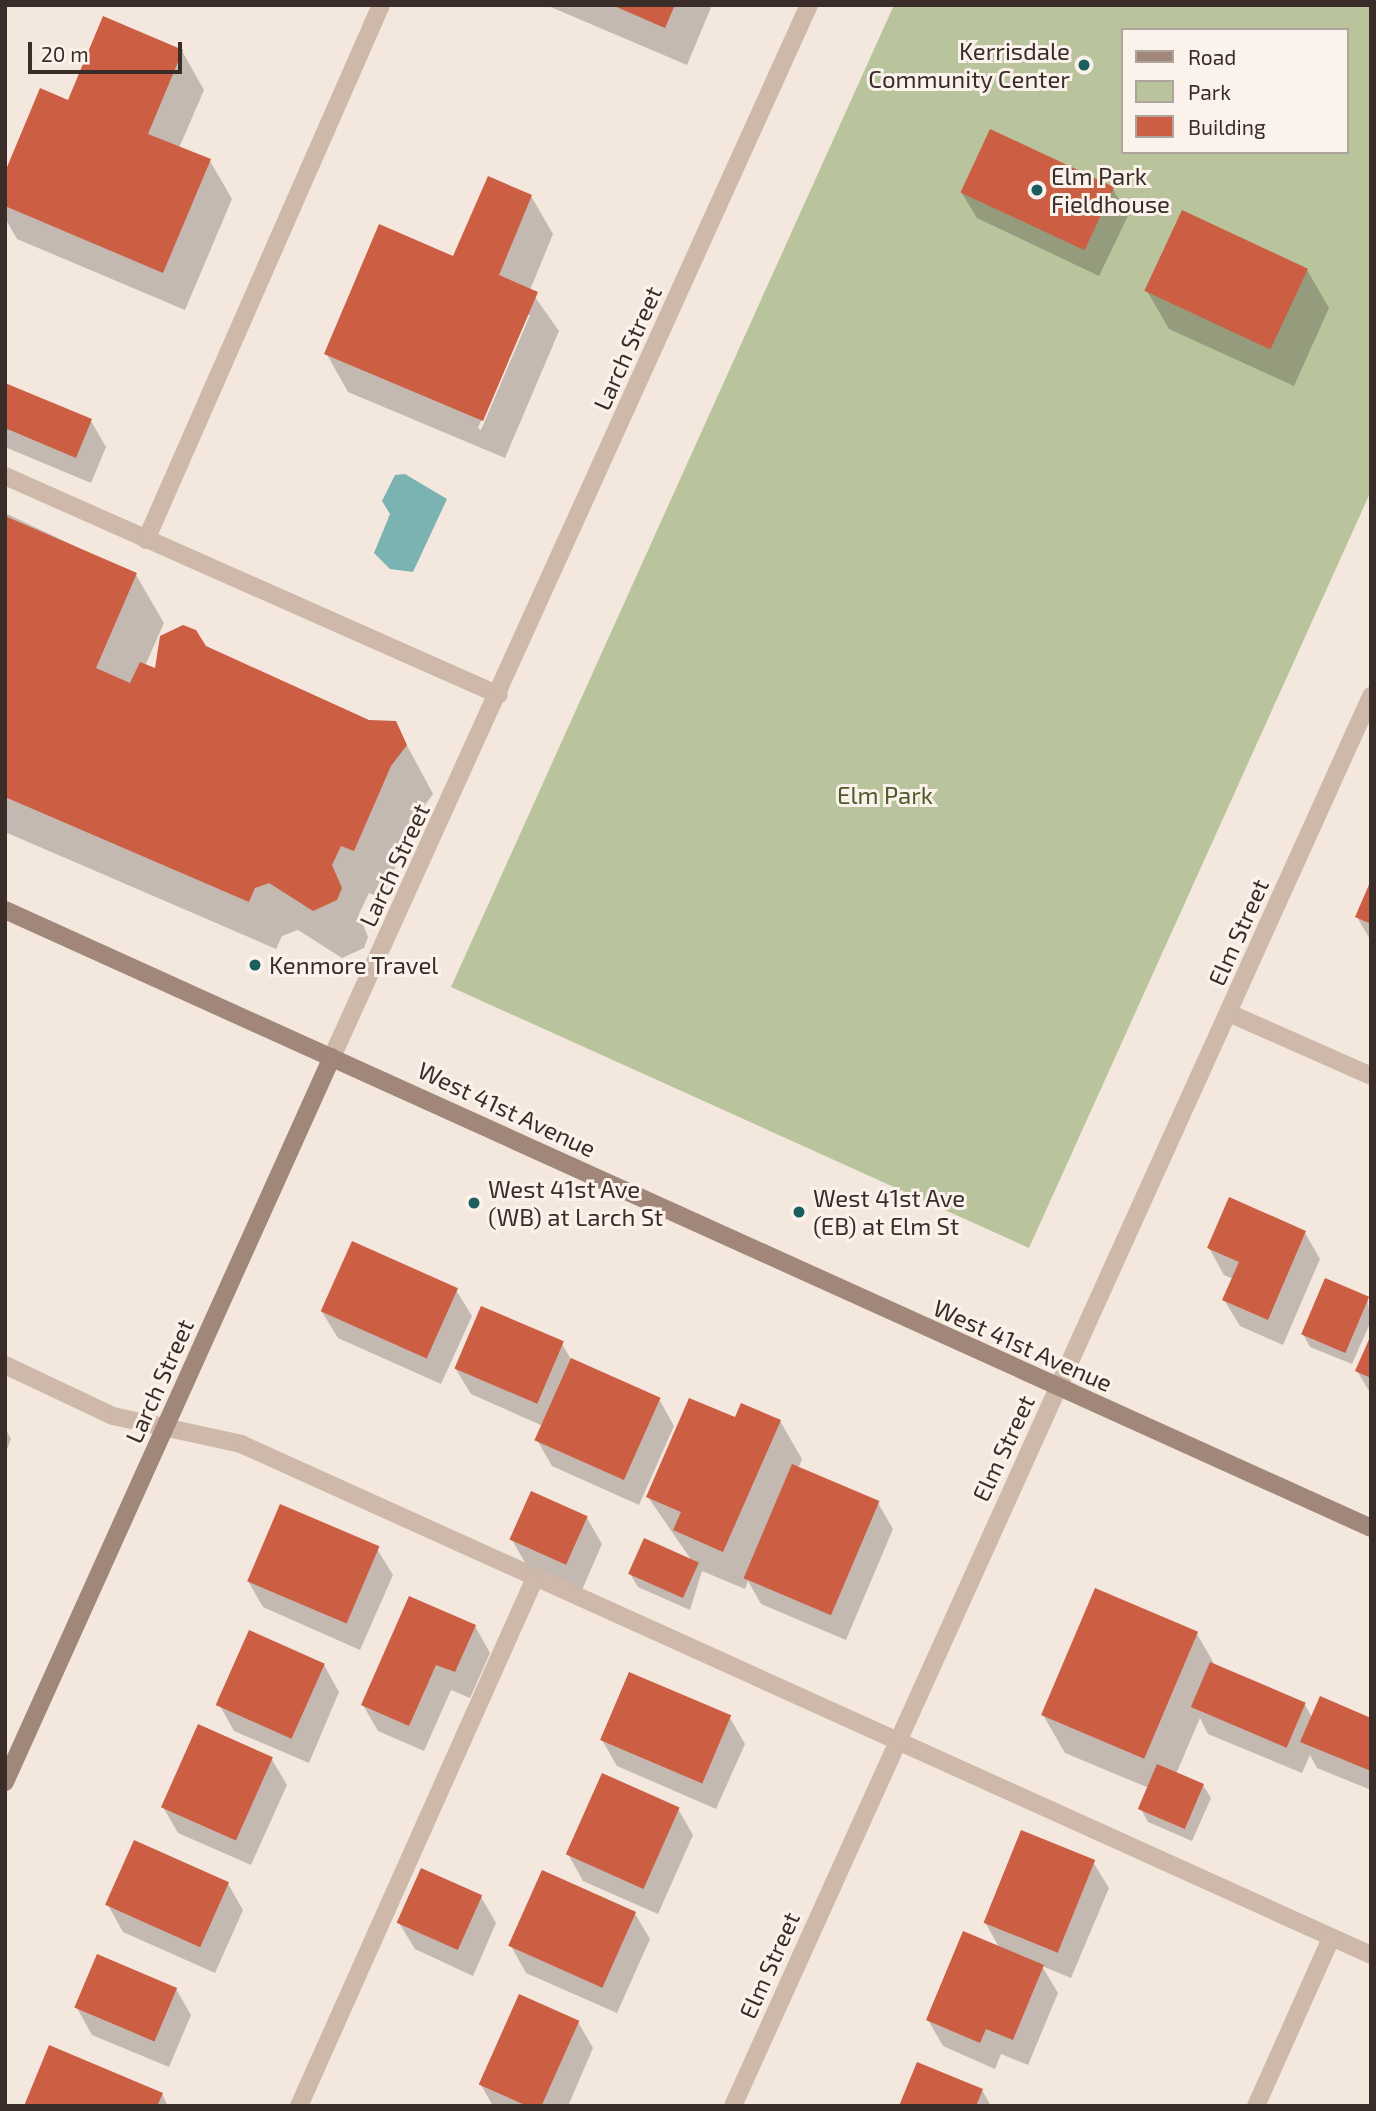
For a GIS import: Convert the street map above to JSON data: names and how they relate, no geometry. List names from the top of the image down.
{
  "streets": {
    "main road": ["Larch Street", "West 41st Avenue"],
    "street": ["Elm Street"]
  },
  "crossings": [
    ["Larch Street", "West 41st Avenue"],
    ["Elm Street", "West 41st Avenue"]
  ],
  "parks": ["Elm Park"],
  "places": [
    "Kerrisdale Community Center",
    "Elm Park Fieldhouse",
    "Kenmore Travel",
    "West 41st Ave (WB) at Larch St",
    "West 41st Ave (EB) at Elm St"
  ],
  "legend": ["Road", "Park", "Building"],
  "scale_bar": "20 m"
}
